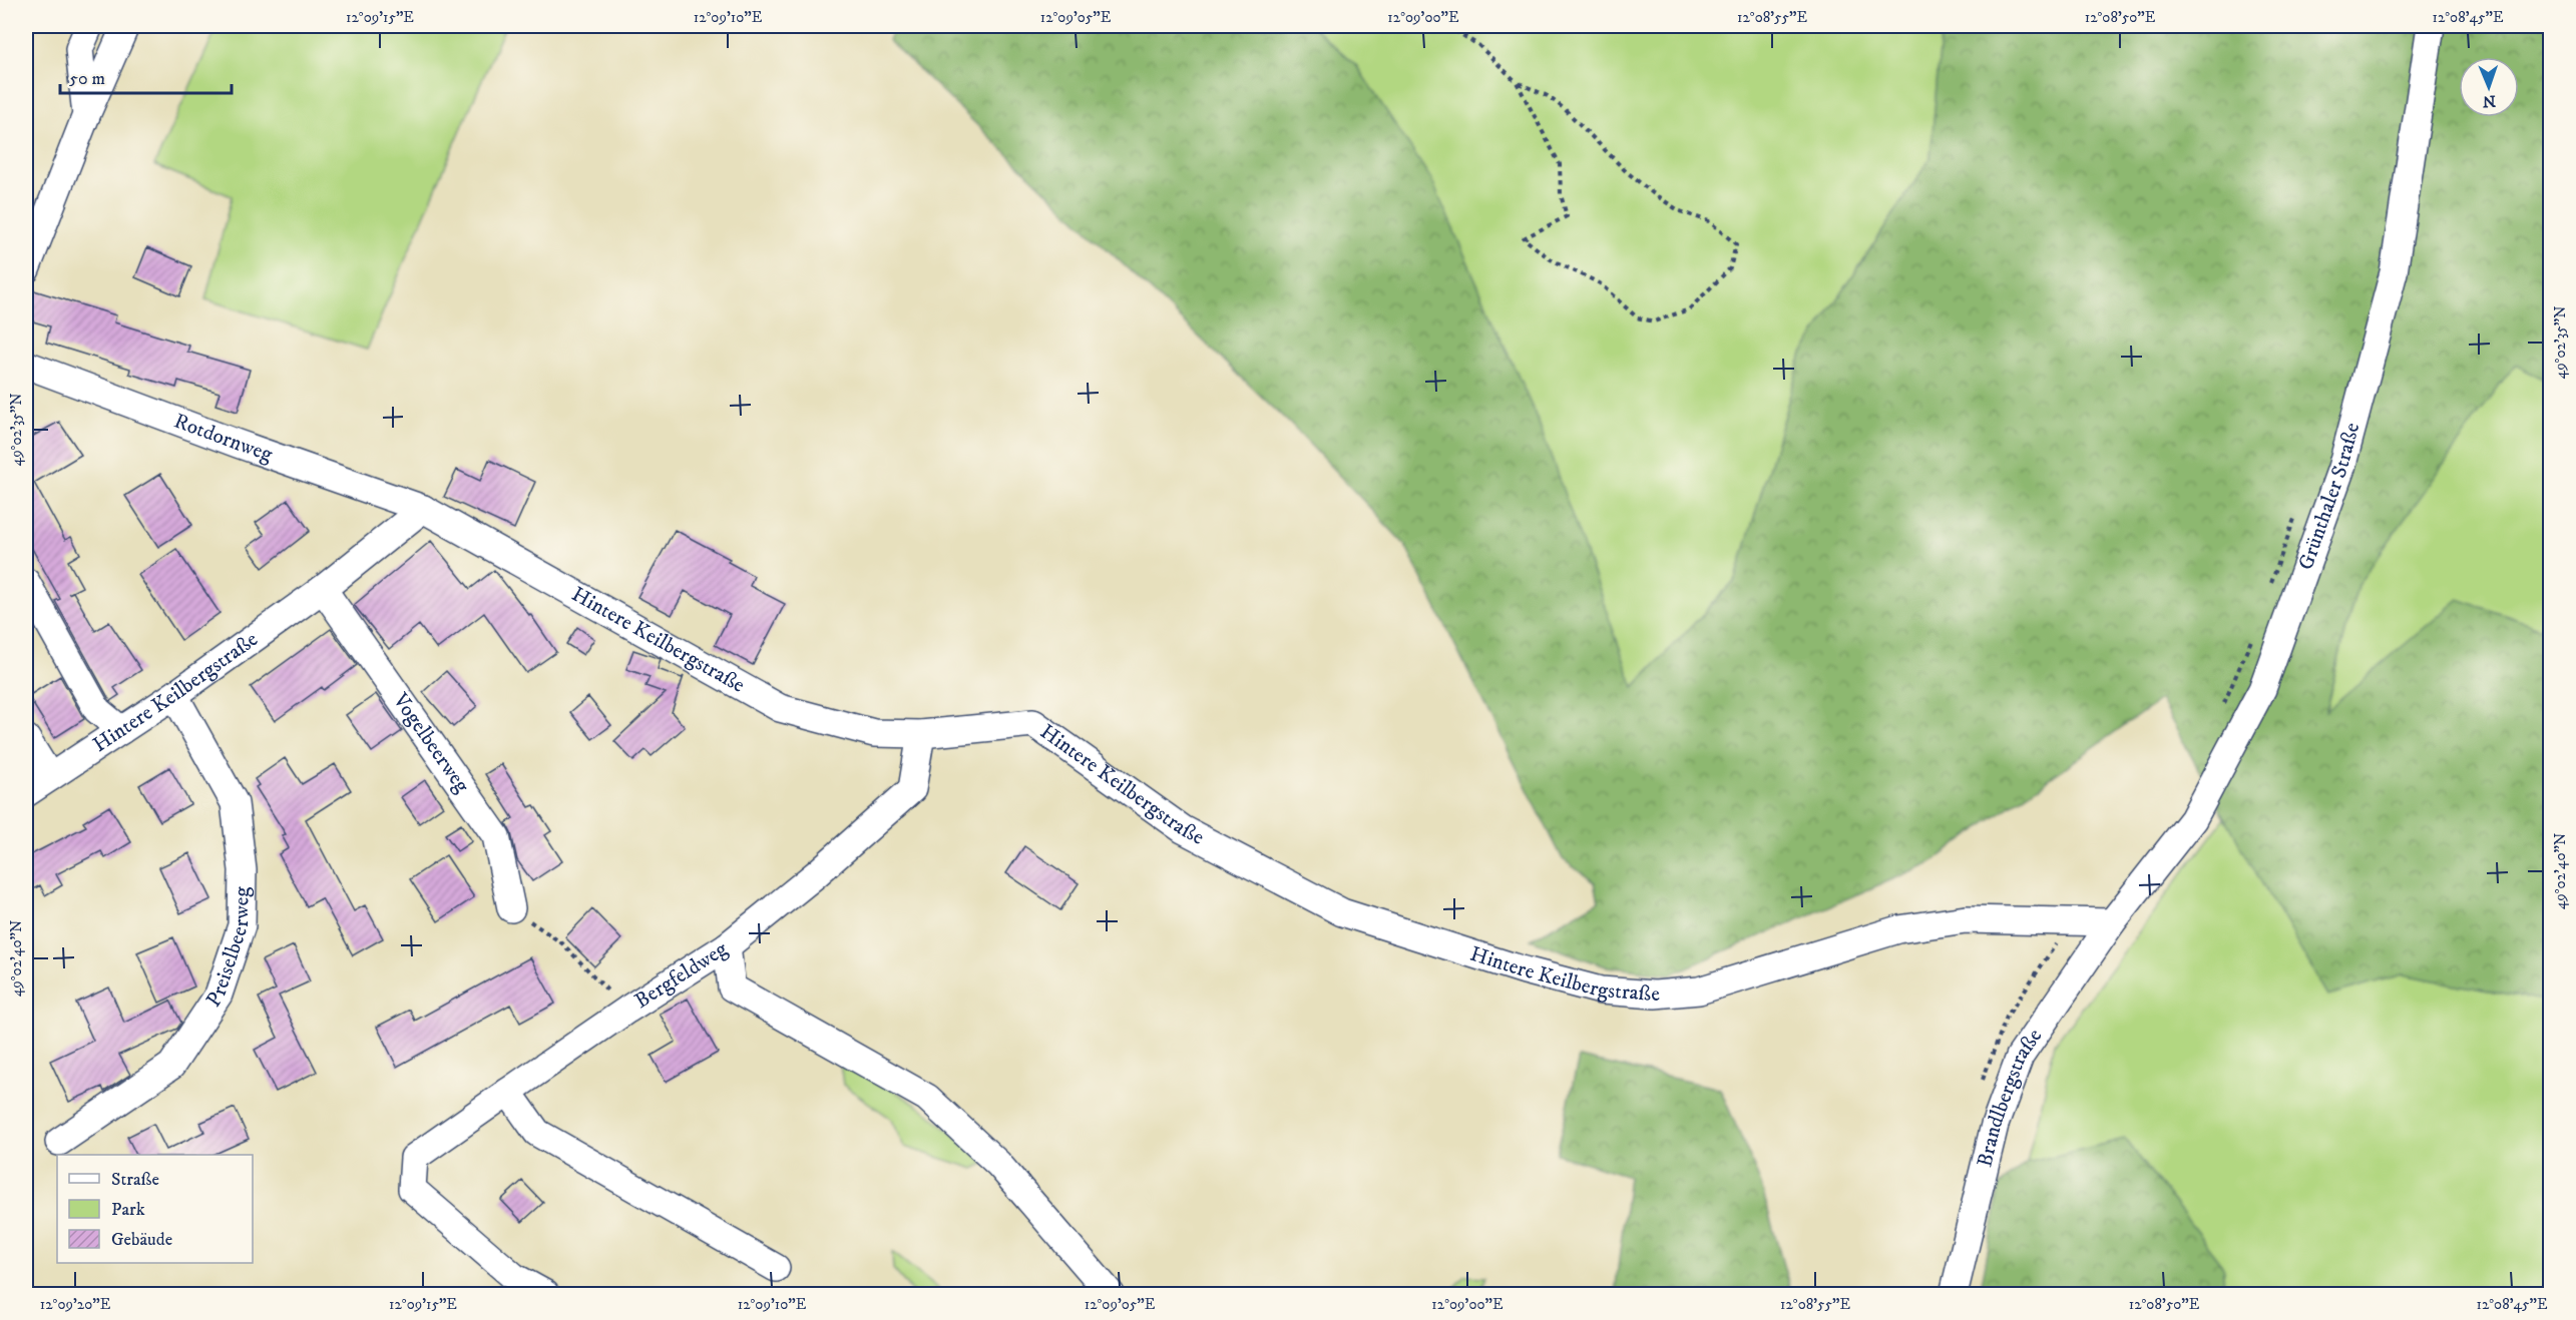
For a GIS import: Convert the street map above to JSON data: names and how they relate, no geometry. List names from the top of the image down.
{
  "streets": {
    "street": [
      "Rotdornweg",
      "Grünthaler Straße",
      "Hintere Keilbergstraße",
      "Vogelbeerweg",
      "Preiselbeerweg",
      "Bergfeldweg",
      "Brandlbergstraße"
    ]
  },
  "crossings": [
    ["Rotdornweg", "Hintere Keilbergstraße"],
    ["Grünthaler Straße", "Hintere Keilbergstraße"],
    ["Grünthaler Straße", "Brandlbergstraße"],
    ["Hintere Keilbergstraße", "Vogelbeerweg"],
    ["Hintere Keilbergstraße", "Preiselbeerweg"],
    ["Hintere Keilbergstraße", "Bergfeldweg"],
    ["Hintere Keilbergstraße", "Brandlbergstraße"]
  ],
  "legend": ["Straße", "Park", "Gebäude"],
  "scale_bar": "50 m",
  "north": "bottom",
  "coordinates": [
    "12°09'15\"E",
    "12°09'10\"E",
    "12°09'05\"E",
    "12°09'00\"E",
    "12°08'55\"E",
    "12°08'50\"E",
    "12°08'45\"E",
    "49°02'35\"N",
    "49°02'40\"N",
    "12°09'20\"E"
  ]
}
